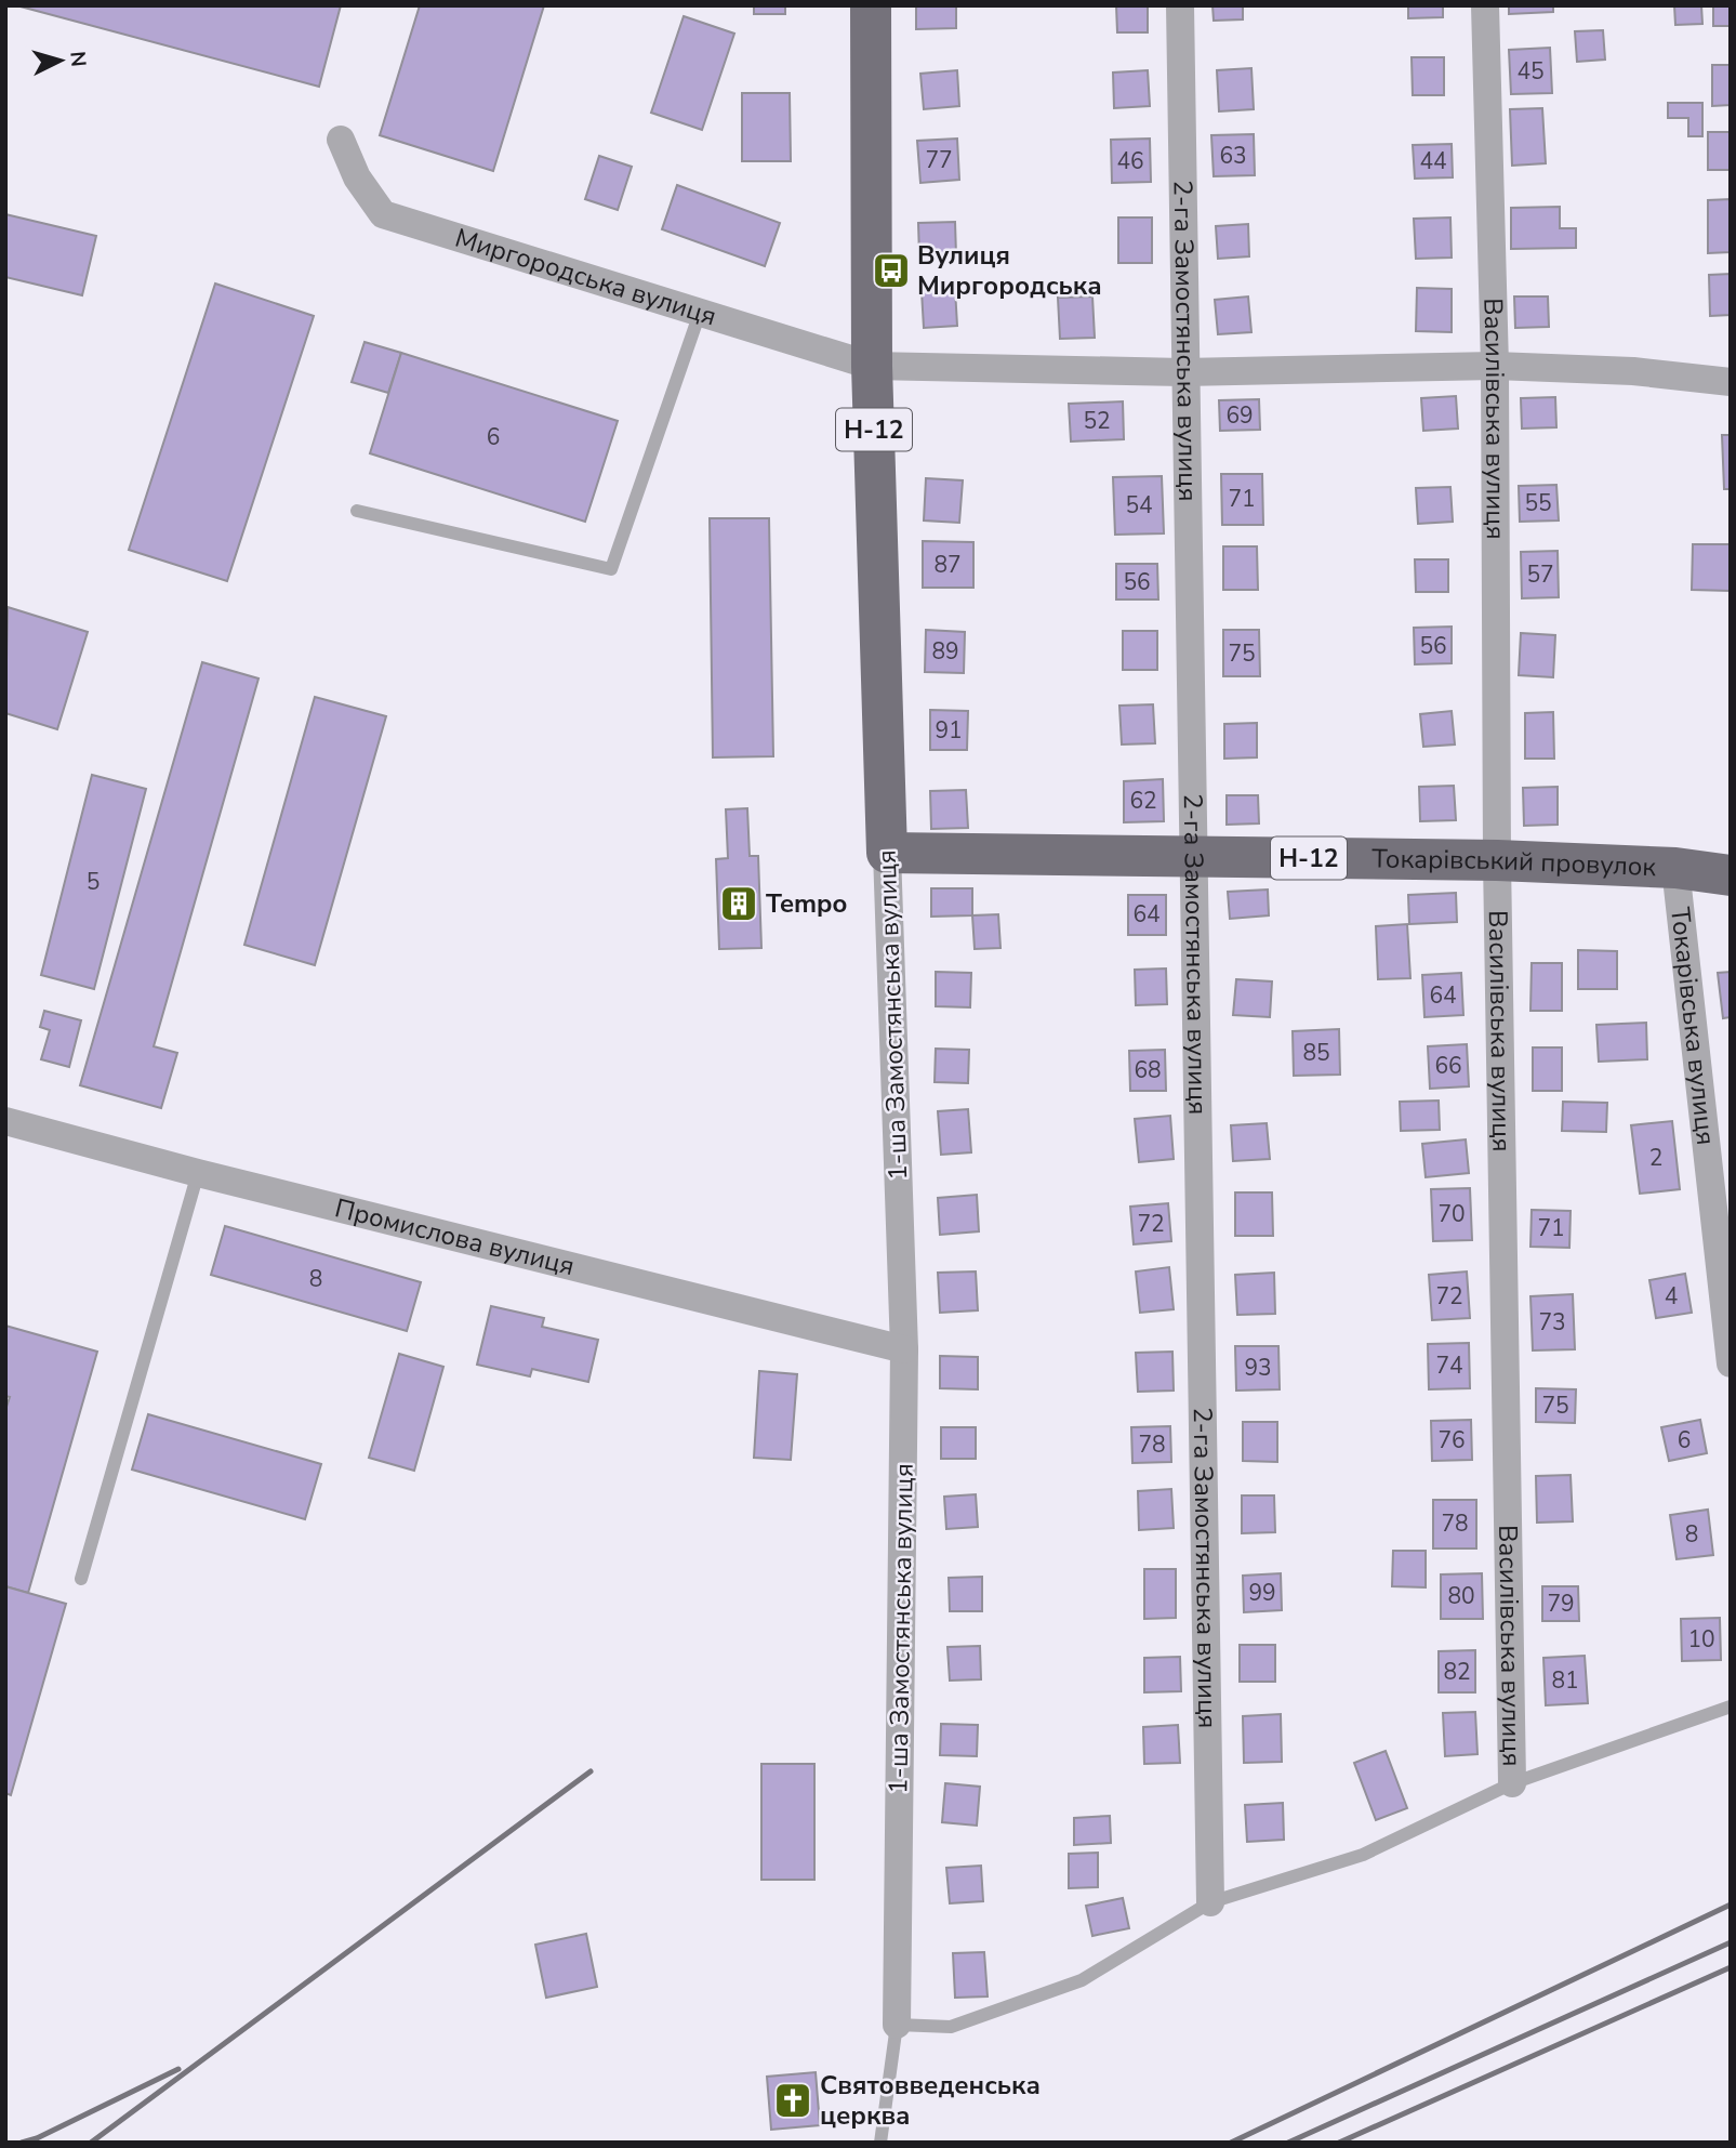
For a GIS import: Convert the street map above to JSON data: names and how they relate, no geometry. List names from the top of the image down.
{
  "streets": {
    "main road": ["Н-12", "Токарівський провулок", "1-ша Замостянська вулиця"],
    "street": [
      "Миргородська вулиця",
      "2-га Замостянська вулиця",
      "Василівська вулиця",
      "Токарівська вулиця",
      "Промислова вулиця"
    ]
  },
  "crossings": [
    ["Миргородська вулиця", "2-га Замостянська вулиця"],
    ["Миргородська вулиця", "Василівська вулиця"],
    ["Миргородська вулиця", "1-ша Замостянська вулиця"],
    ["2-га Замостянська вулиця", "Токарівський провулок"],
    ["Василівська вулиця", "Токарівський провулок"],
    ["Токарівський провулок", "1-ша Замостянська вулиця"],
    ["Токарівський провулок", "Токарівська вулиця"],
    ["1-ша Замостянська вулиця", "Промислова вулиця"]
  ],
  "places": {
    "bus stop": ["Вулиця Миргородська"],
    "building": ["Tempo"],
    "church": ["Святовведенська церква"]
  },
  "house_numbers": [
    "45",
    "63",
    "77",
    "46",
    "44",
    "69",
    "52",
    "6",
    "71",
    "55",
    "54",
    "87",
    "57",
    "56",
    "56",
    "89",
    "75",
    "91",
    "62",
    "5",
    "64",
    "64",
    "85",
    "66",
    "68",
    "2",
    "70",
    "72",
    "71",
    "8",
    "72",
    "4",
    "73",
    "74",
    "93",
    "75",
    "76",
    "6",
    "78",
    "78",
    "8",
    "99",
    "80",
    "79",
    "10",
    "82",
    "81"
  ],
  "north": "right"
}
